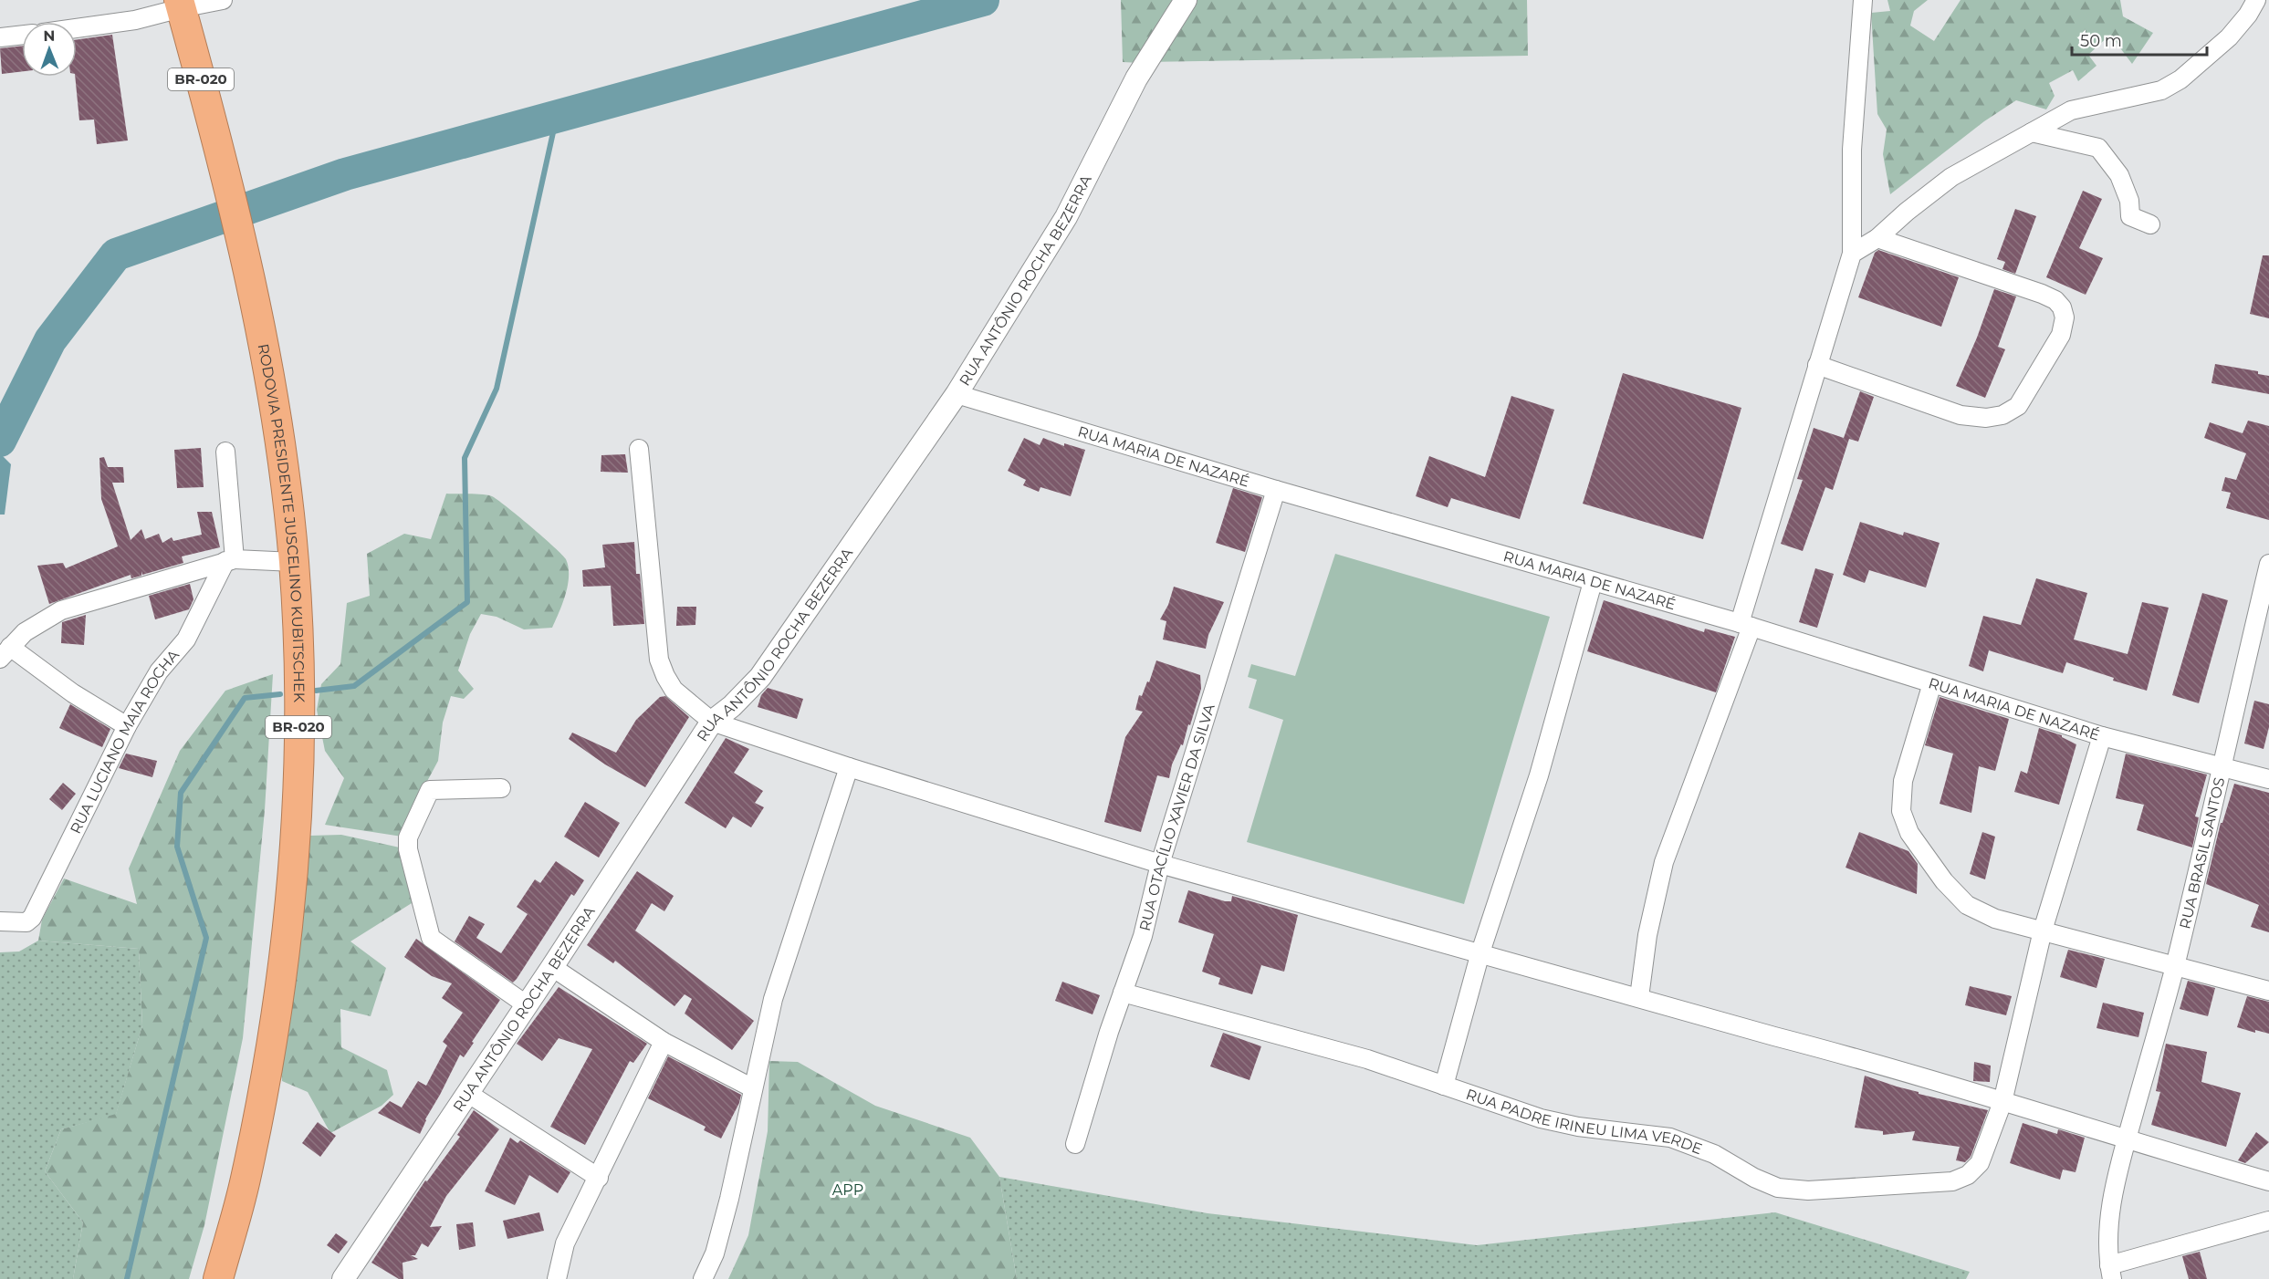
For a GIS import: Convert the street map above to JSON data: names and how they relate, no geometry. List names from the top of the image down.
{
  "streets": {
    "highway": ["BR-020", "RODOVIA PRESIDENTE JUSCELINO KUBITSCHEK"],
    "street": [
      "RUA ANTÔNIO ROCHA BEZERRA",
      "RUA MARIA DE NAZARÉ",
      "RUA LUCIANO MAIA ROCHA",
      "RUA OTACÍLIO XAVIER DA SILVA",
      "RUA BRASIL SANTOS",
      "RUA PADRE IRINEU LIMA VERDE"
    ]
  },
  "crossings": [
    ["RUA ANTÔNIO ROCHA BEZERRA", "RUA MARIA DE NAZARÉ"],
    ["RUA MARIA DE NAZARÉ", "RUA OTACÍLIO XAVIER DA SILVA"],
    ["RUA MARIA DE NAZARÉ", "RUA BRASIL SANTOS"],
    ["RUA MARIA DE NAZARÉ", "RUA PADRE IRINEU LIMA VERDE"],
    ["RUA OTACÍLIO XAVIER DA SILVA", "RUA PADRE IRINEU LIMA VERDE"]
  ],
  "parks": ["APP"],
  "scale_bar": "50 m",
  "north": "top"
}
